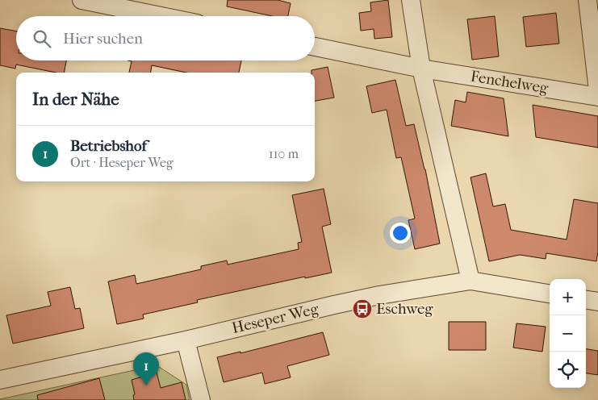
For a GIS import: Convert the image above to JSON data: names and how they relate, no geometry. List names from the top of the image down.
{
  "streets": {
    "street": ["Fenchelweg", "Heseper Weg"]
  },
  "places": {
    "bus stop": ["Eschweg"]
  },
  "page": {
    "search": "Hier suchen",
    "heading": "In der Nähe",
    "list": [
      {
        "mark": "1",
        "name": "Betriebshof",
        "note": "Ort · Heseper Weg",
        "value": "110 m"
      }
    ],
    "map_buttons": ["+", "−"],
    "pins": "1"
  }
}
